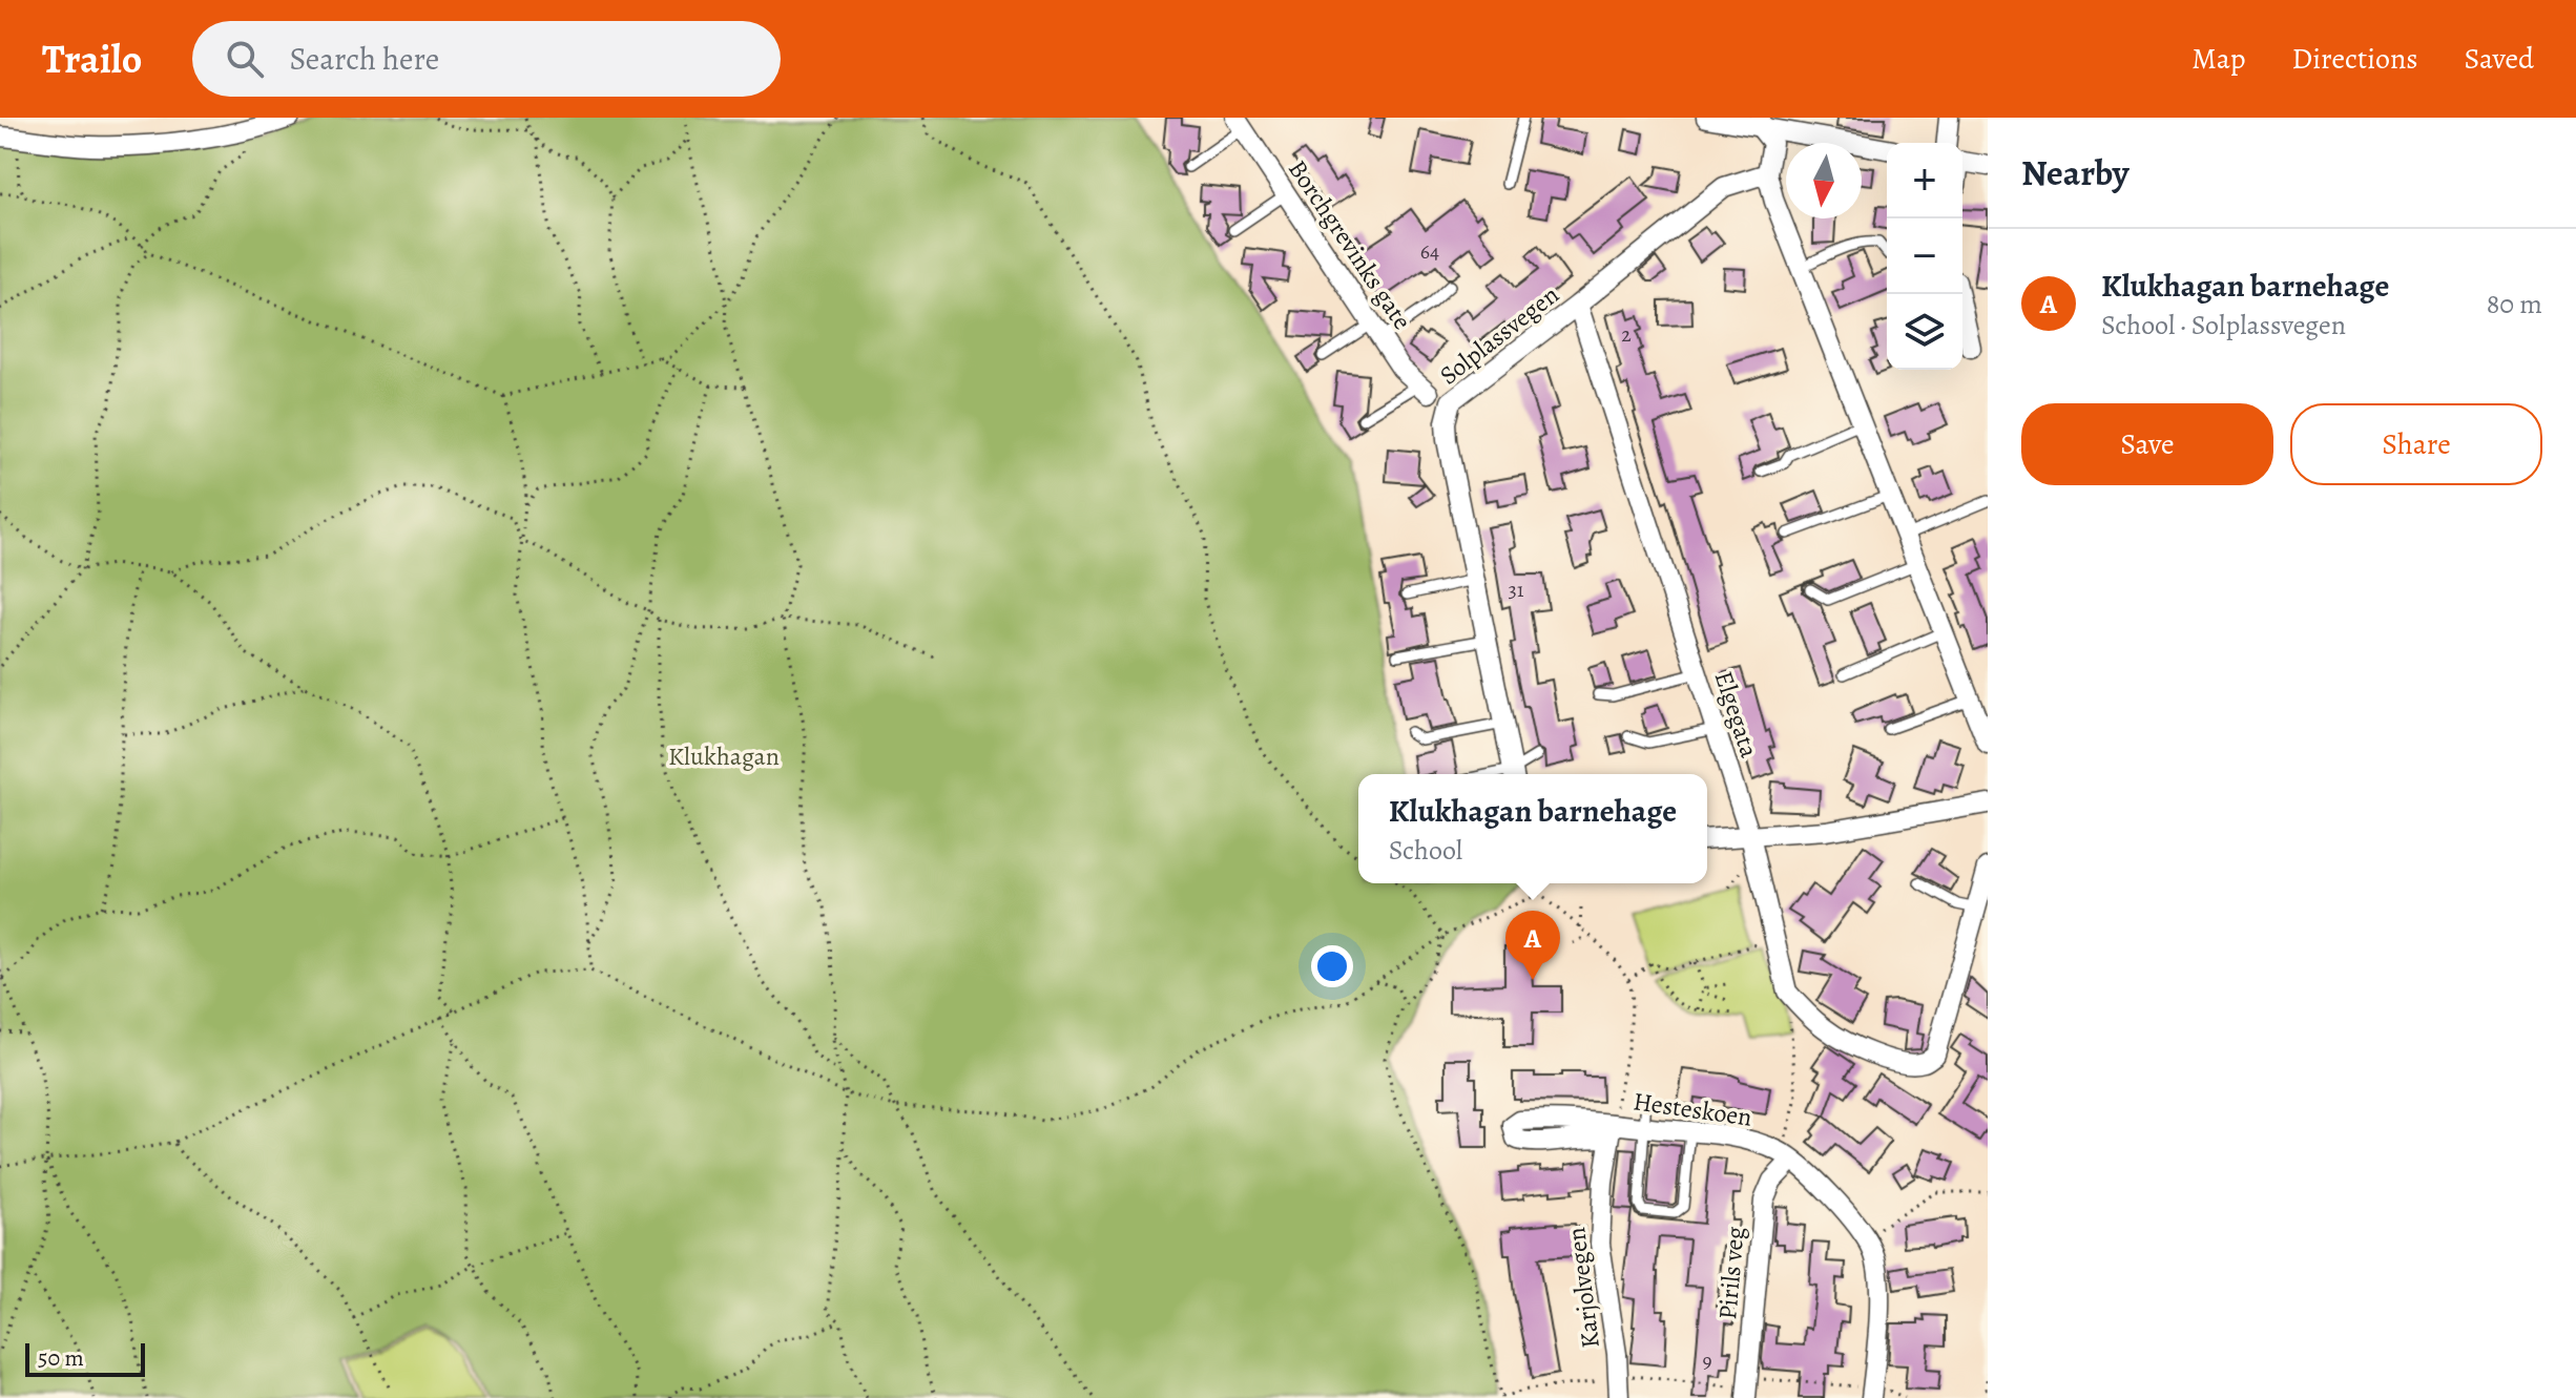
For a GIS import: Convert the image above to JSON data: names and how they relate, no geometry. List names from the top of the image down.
{
  "streets": {
    "street": [
      "Borchgrevinks gate",
      "Solplassvegen",
      "Elgegata",
      "Hesteskoen",
      "Pirils veg",
      "Karjolvegen"
    ]
  },
  "crossings": [
    ["Solplassvegen", "Elgegata"],
    ["Hesteskoen", "Pirils veg"],
    ["Hesteskoen", "Karjolvegen"]
  ],
  "parks": ["Klukhagan"],
  "house_numbers": [
    "64",
    "2",
    "31",
    "9"
  ],
  "scale_bar": "50 m",
  "north": "bottom",
  "page": {
    "header": "Trailo",
    "search": "Search here",
    "nav": ["Map", "Directions", "Saved"],
    "heading": "Nearby",
    "map_buttons": ["+", "−"],
    "list": [
      {
        "mark": "A",
        "name": "Klukhagan barnehage",
        "note": "School · Solplassvegen",
        "value": "80 m"
      }
    ],
    "buttons": ["Save", "Share"],
    "popup": ["Klukhagan barnehage", "School"],
    "pins": "A",
    "scale": "50 m"
  }
}
